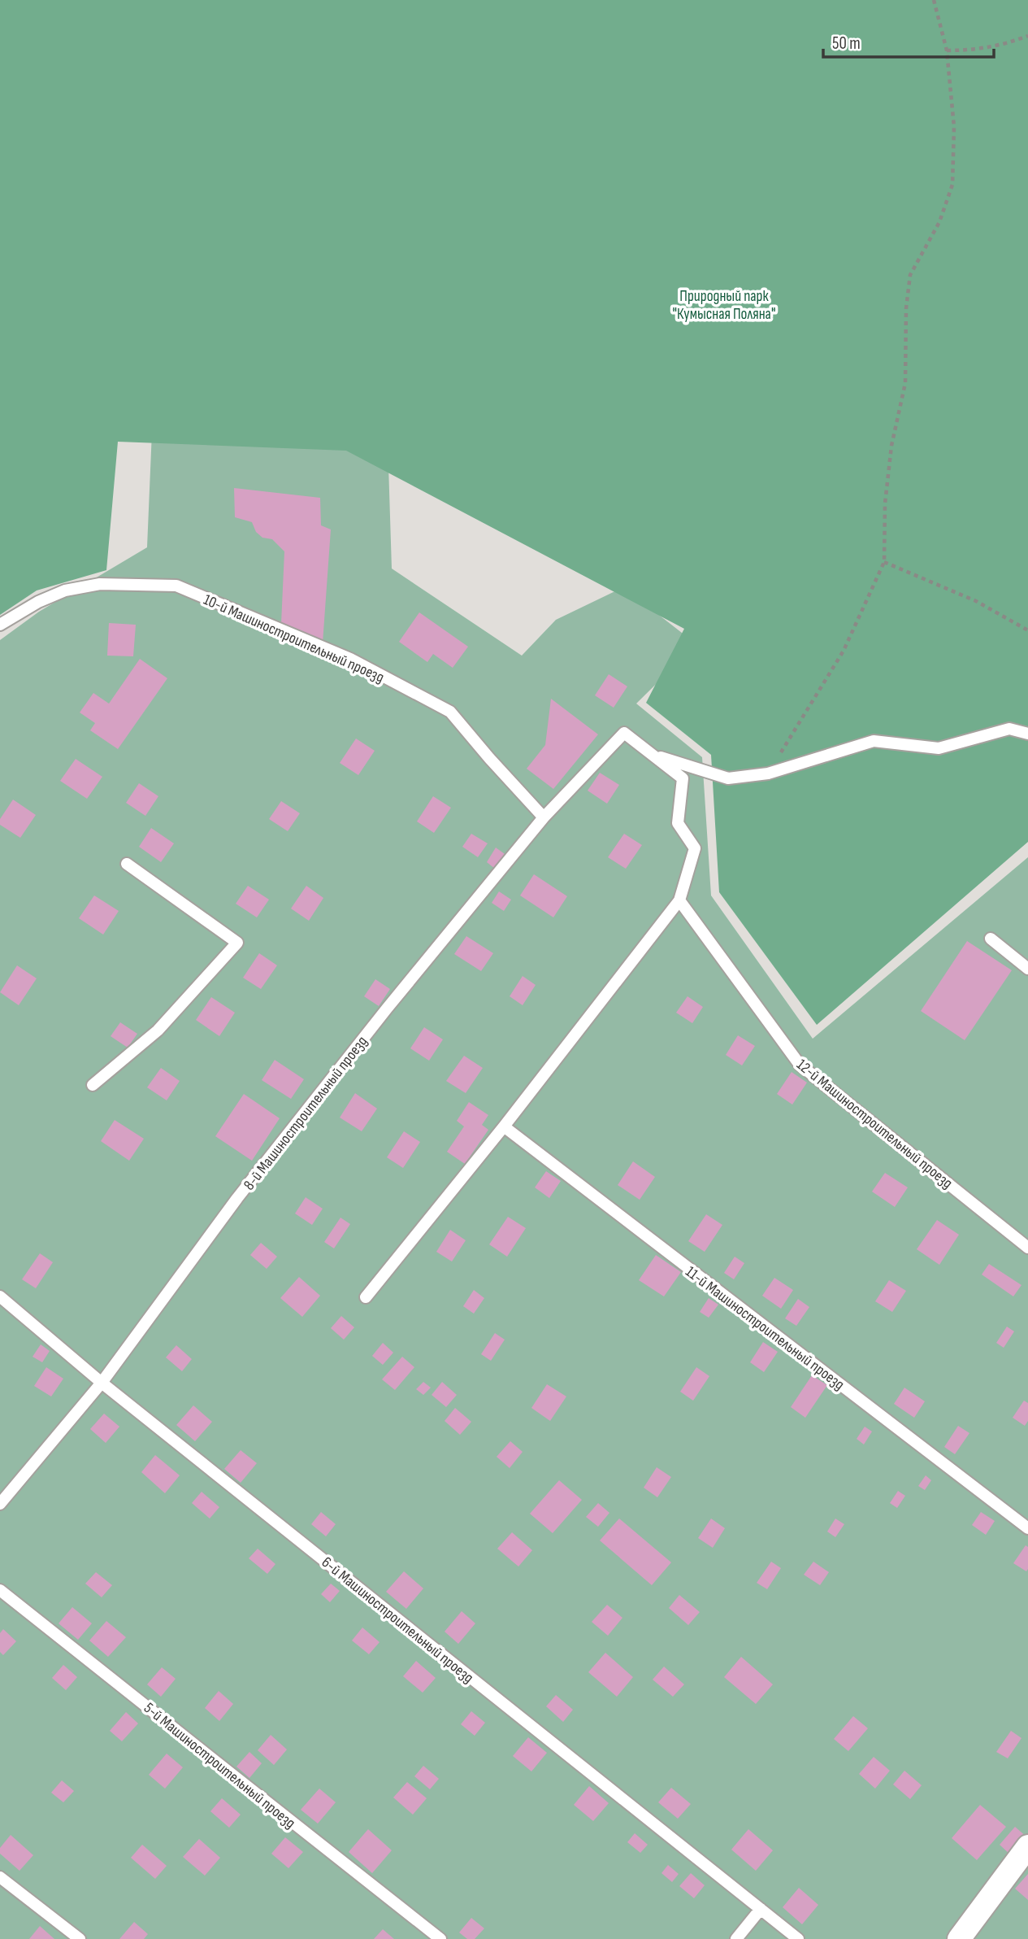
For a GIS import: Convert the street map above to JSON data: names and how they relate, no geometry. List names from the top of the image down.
{
  "streets": {
    "lane": [
      "10-й Машиностроительный проезд",
      "8-й Машиностроительный проезд",
      "12-й Машиностроительный проезд",
      "11-й Машиностроительный проезд",
      "6-й Машиностроительный проезд",
      "5-й Машиностроительный проезд"
    ]
  },
  "crossings": [
    ["10-й Машиностроительный проезд", "8-й Машиностроительный проезд"],
    ["8-й Машиностроительный проезд", "6-й Машиностроительный проезд"]
  ],
  "parks": ["Природный парк \"Кумысная Поляна\""],
  "scale_bar": "50 m"
}
